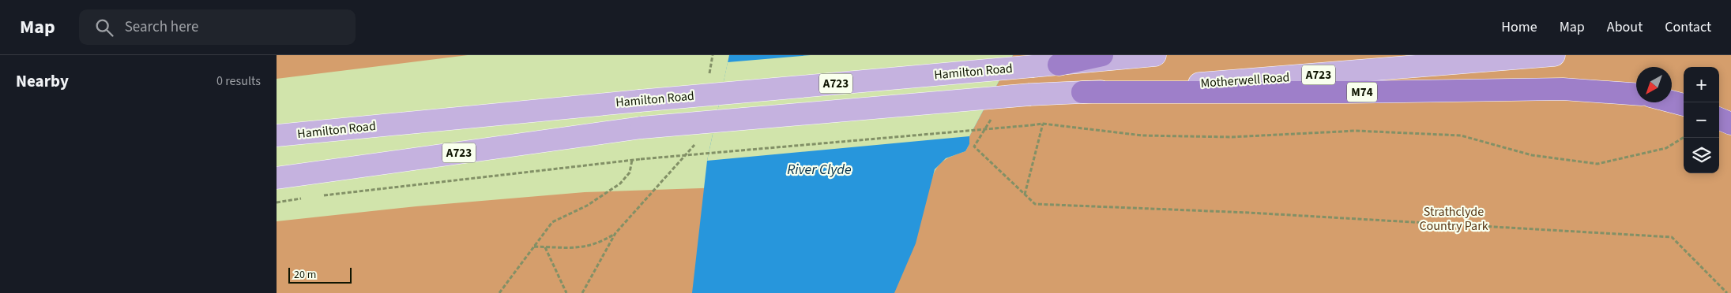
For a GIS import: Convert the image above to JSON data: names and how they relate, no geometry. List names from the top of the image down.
{
  "streets": {
    "highway": ["M74"],
    "main road": ["Hamilton Road", "A723", "Motherwell Road"]
  },
  "crossings": [
    ["Hamilton Road", "A723"],
    ["Hamilton Road", "Motherwell Road"],
    ["Motherwell Road", "M74"]
  ],
  "water": ["River Clyde"],
  "parks": ["Strathclyde Country Park"],
  "scale_bar": "20 m",
  "north": "bottom left",
  "page": {
    "header": "Map",
    "search": "Search here",
    "nav": [
      "Home",
      "Map",
      "About",
      "Contact"
    ],
    "heading": ["Nearby", "0 results"],
    "map_buttons": ["+", "−"],
    "scale": "20 m"
  }
}
